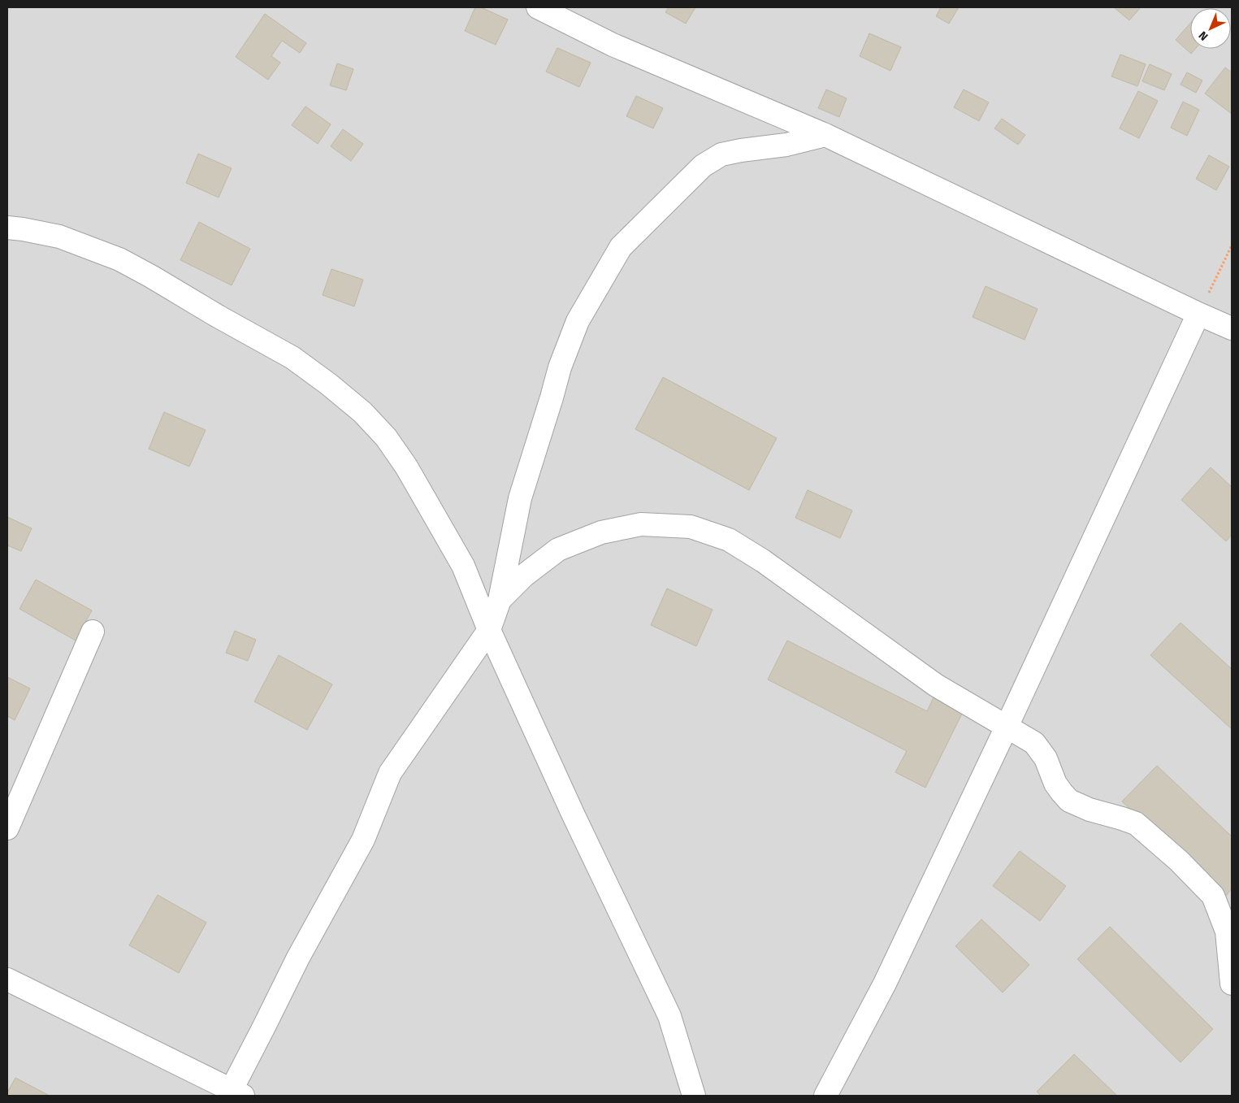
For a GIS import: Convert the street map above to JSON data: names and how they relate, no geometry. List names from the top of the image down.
{
  "north": "bottom left"
}
